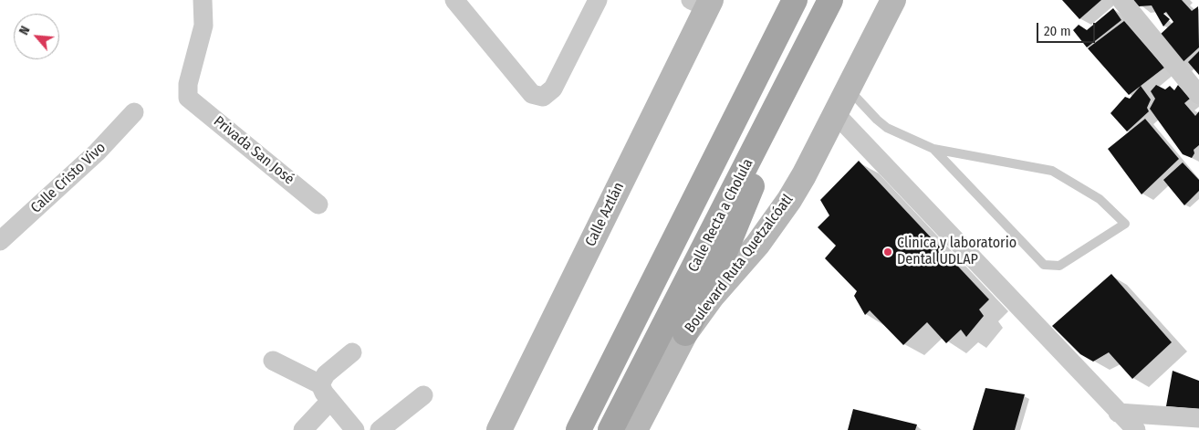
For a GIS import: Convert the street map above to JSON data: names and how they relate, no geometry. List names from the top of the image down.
{
  "streets": {
    "main road": ["Calle Aztlán", "Calle Recta a Cholula", "Boulevard Ruta Quetzalcóatl"],
    "street": ["Privada San José", "Calle Cristo Vivo"]
  },
  "places": ["Clinica y laboratorio Dental UDLAP"],
  "scale_bar": "20 m",
  "north": "top left"
}
